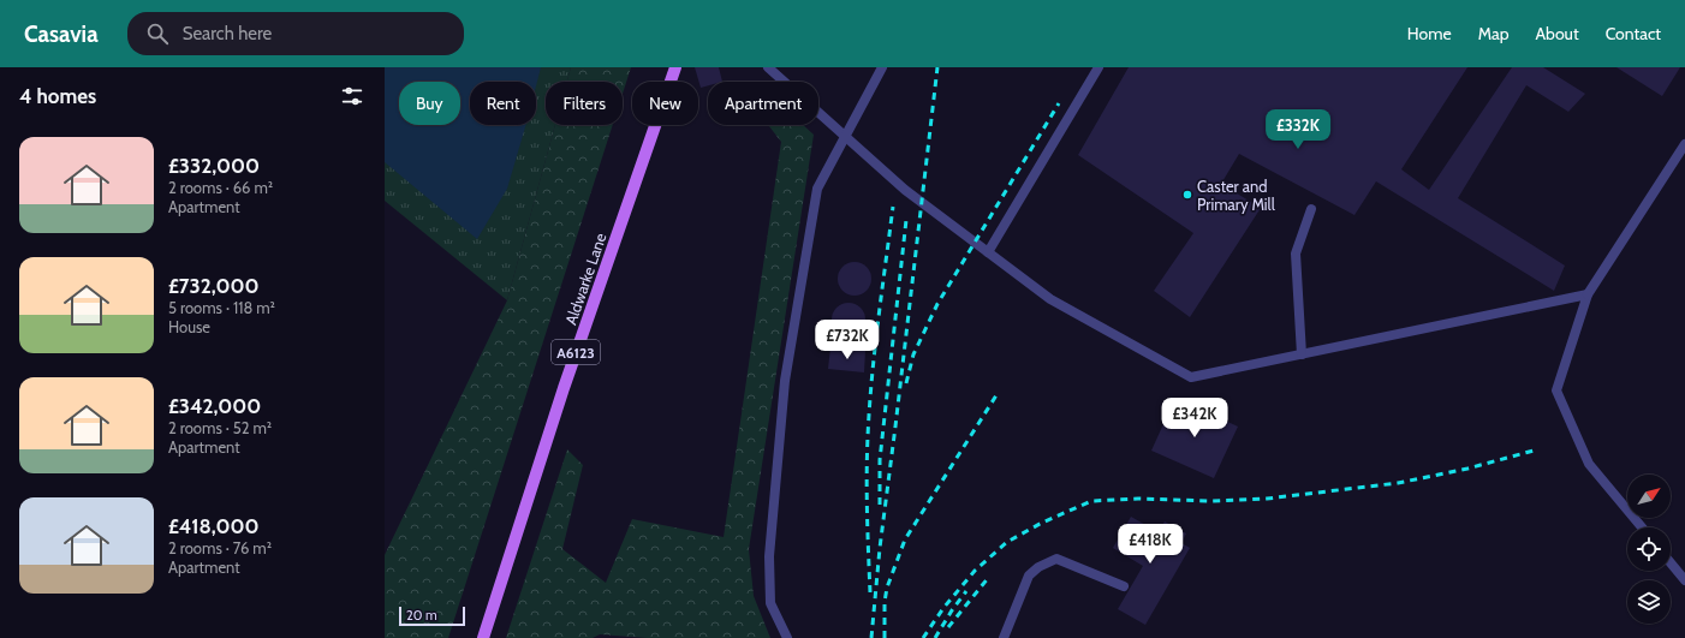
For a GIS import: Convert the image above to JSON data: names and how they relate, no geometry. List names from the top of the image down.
{
  "streets": {
    "main road": ["Aldwarke Lane", "A6123"]
  },
  "places": ["Caster and Primary Mill"],
  "scale_bar": "20 m",
  "north": "top right",
  "page": {
    "header": "Casavia",
    "search": "Search here",
    "nav": [
      "Home",
      "Map",
      "About",
      "Contact"
    ],
    "heading": "4 homes",
    "chip": [
      "Buy",
      "Rent",
      "Filters",
      "New",
      "Apartment"
    ],
    "price": [
      "£332K",
      "£732K",
      "£342K",
      "£418K"
    ],
    "list": [
      {
        "name": "£332,000",
        "note": "2 rooms · 66 m² · Apartment"
      },
      {
        "name": "£732,000",
        "note": "5 rooms · 118 m² · House"
      },
      {
        "name": "£342,000",
        "note": "2 rooms · 52 m² · Apartment"
      },
      {
        "name": "£418,000",
        "note": "2 rooms · 76 m² · Apartment"
      }
    ],
    "scale": "20 m"
  }
}
